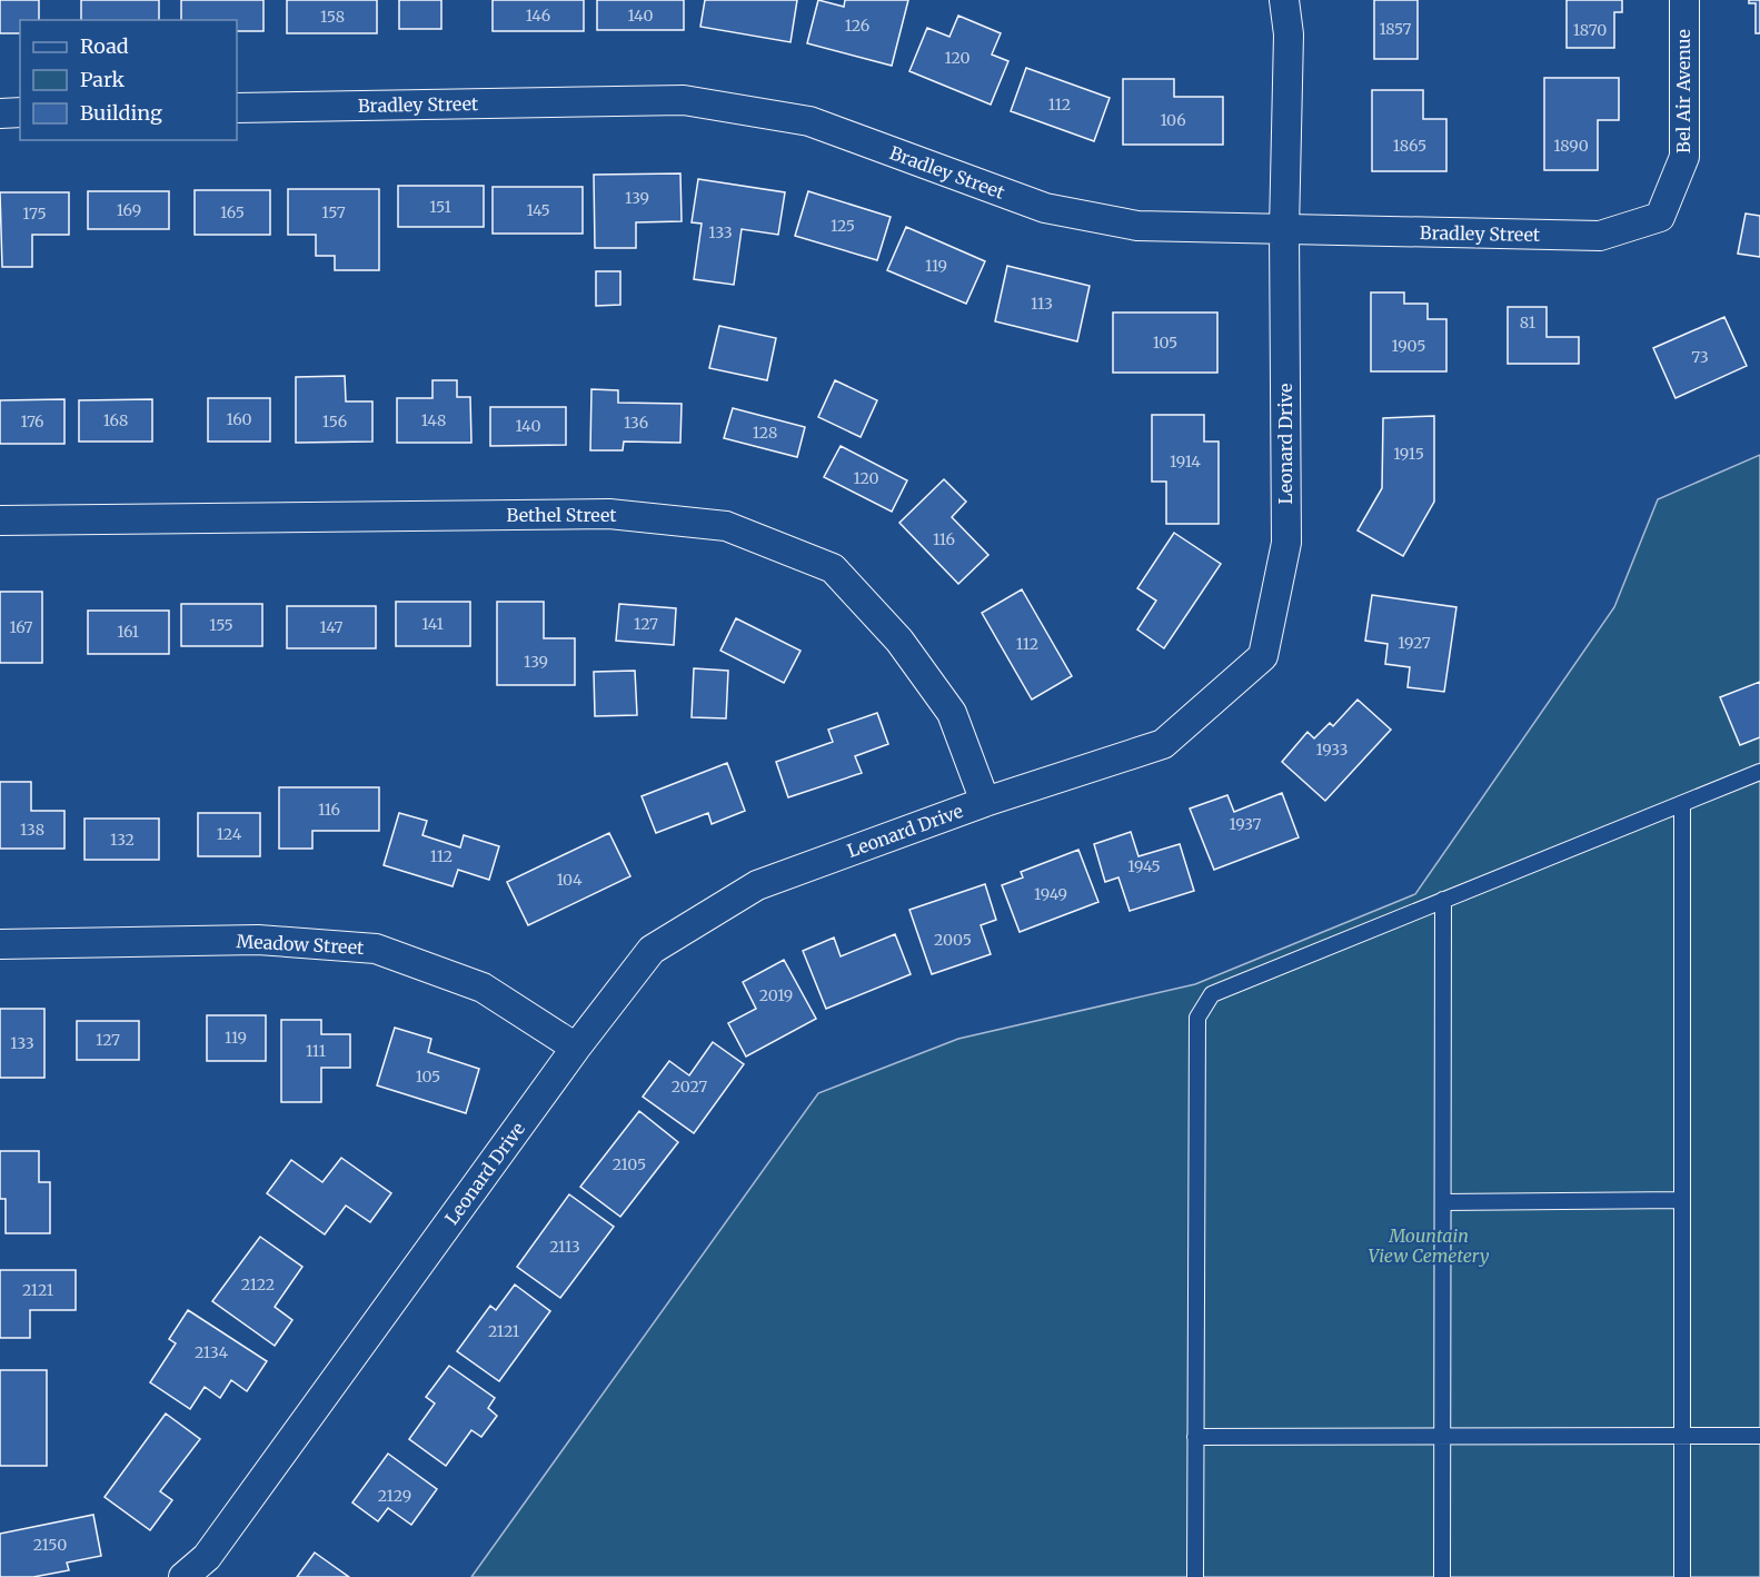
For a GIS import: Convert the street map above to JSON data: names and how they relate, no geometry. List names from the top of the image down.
{
  "streets": {
    "street": [
      "Bel Air Avenue",
      "Bradley Street",
      "Leonard Drive",
      "Bethel Street",
      "Meadow Street"
    ]
  },
  "crossings": [
    ["Bel Air Avenue", "Bradley Street"],
    ["Bradley Street", "Leonard Drive"],
    ["Leonard Drive", "Bethel Street"],
    ["Leonard Drive", "Meadow Street"]
  ],
  "parks": ["Mountain View Cemetery"],
  "house_numbers": [
    "146",
    "140",
    "158",
    "126",
    "1857",
    "1870",
    "120",
    "112",
    "106",
    "1865",
    "1890",
    "139",
    "151",
    "169",
    "145",
    "165",
    "157",
    "175",
    "125",
    "133",
    "119",
    "113",
    "81",
    "105",
    "1905",
    "73",
    "160",
    "168",
    "148",
    "176",
    "156",
    "136",
    "140",
    "128",
    "1915",
    "1914",
    "120",
    "116",
    "141",
    "127",
    "155",
    "167",
    "147",
    "161",
    "1927",
    "112",
    "139",
    "1933",
    "116",
    "1937",
    "138",
    "124",
    "132",
    "112",
    "1945",
    "104",
    "1949",
    "2005",
    "2019",
    "119",
    "127",
    "133",
    "111",
    "105",
    "2027",
    "2105",
    "2113",
    "2122",
    "2121",
    "2121",
    "2134",
    "2129",
    "2150"
  ],
  "legend": ["Road", "Park", "Building"]
}
